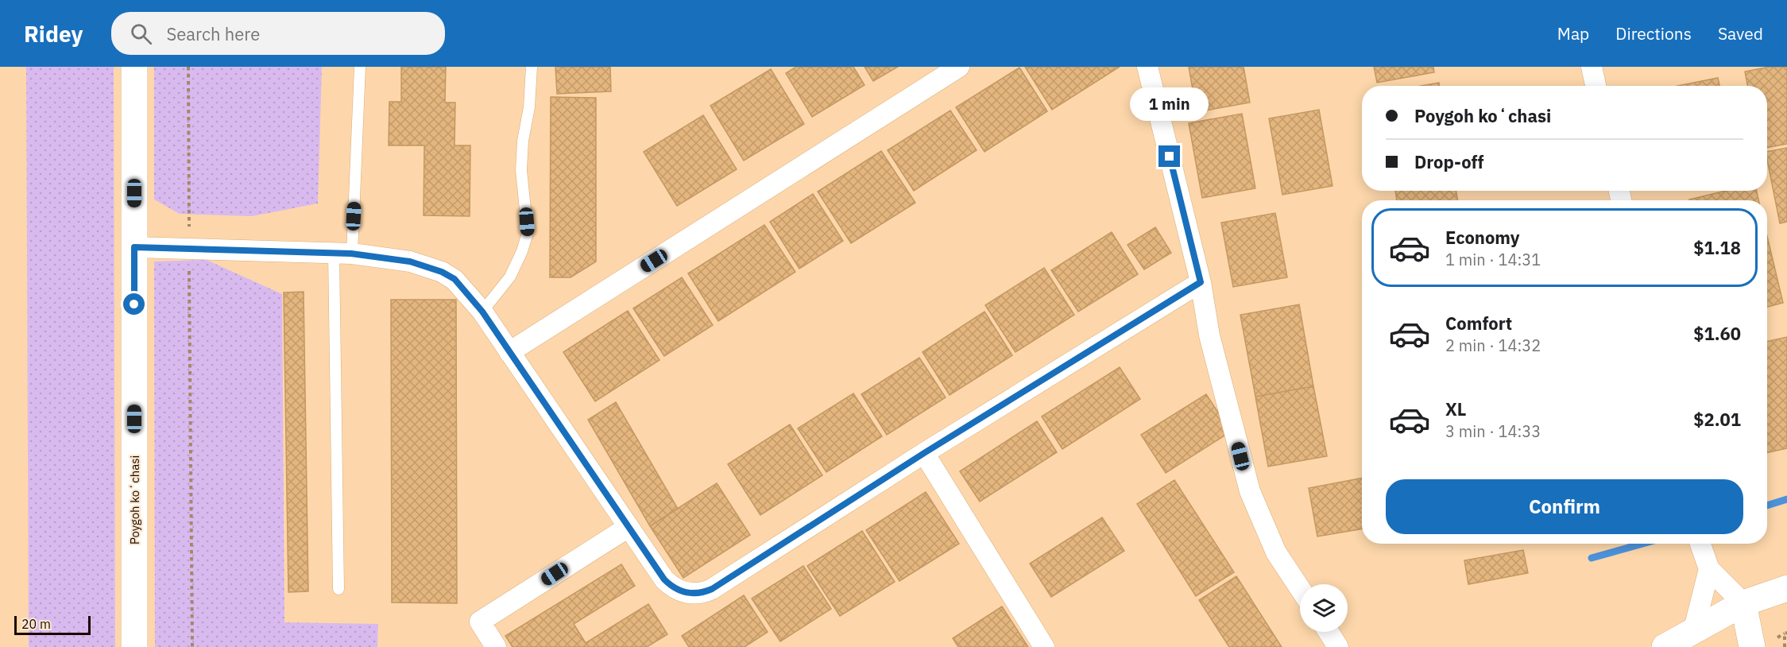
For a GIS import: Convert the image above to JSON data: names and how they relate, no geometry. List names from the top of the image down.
{
  "streets": {
    "street": ["Poygoh koʻchasi"]
  },
  "scale_bar": "20 m",
  "page": {
    "header": "Ridey",
    "search": "Search here",
    "nav": ["Map", "Directions", "Saved"],
    "banner": ["Poygoh koʻchasi", "Drop-off"],
    "bubble": "1 min",
    "list": [
      {
        "name": "Economy",
        "note": "1 min · 14:31",
        "value": "$1.18"
      },
      {
        "name": "Comfort",
        "note": "2 min · 14:32",
        "value": "$1.60"
      },
      {
        "name": "XL",
        "note": "3 min · 14:33",
        "value": "$2.01"
      }
    ],
    "buttons": "Confirm",
    "scale": "20 m"
  }
}
